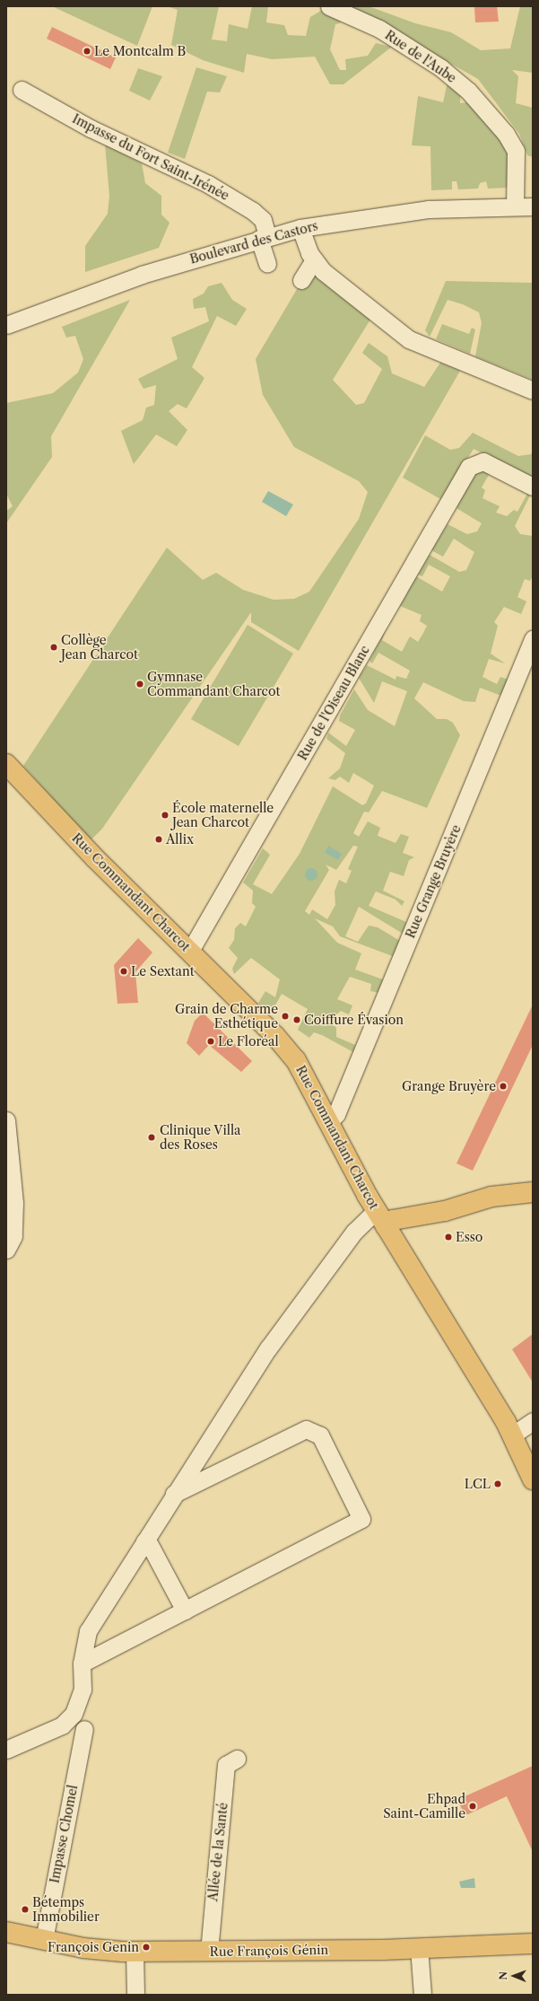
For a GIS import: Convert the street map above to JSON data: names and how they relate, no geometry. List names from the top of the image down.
{
  "streets": {
    "main road": ["Rue Commandant Charcot", "Rue François Génin"],
    "street": [
      "Rue de l'Aube",
      "Impasse du Fort Saint-Irénée",
      "Boulevard des Castors",
      "Rue de l'Oiseau Blanc",
      "Rue Grange Bruyère",
      "Impasse Chomel",
      "Allée de la Santé"
    ]
  },
  "crossings": [
    ["Rue de l'Aube", "Boulevard des Castors"],
    ["Impasse du Fort Saint-Irénée", "Boulevard des Castors"],
    ["Rue de l'Oiseau Blanc", "Rue Commandant Charcot"],
    ["Rue Grange Bruyère", "Rue Commandant Charcot"],
    ["Impasse Chomel", "Rue François Génin"],
    ["Allée de la Santé", "Rue François Génin"]
  ],
  "places": [
    "Le Montcalm B",
    "Collège Jean Charcot",
    "Gymnase Commandant Charcot",
    "École maternelle Jean Charcot",
    "Allix",
    "Le Sextant",
    "Grain de Charme Esthétique",
    "Coiffure Évasion",
    "Le Floréal",
    "Grange Bruyère",
    "Clinique Villa des Roses",
    "Esso",
    "LCL",
    "Ehpad Saint-Camille",
    "Bétemps Immobilier",
    "François Genin"
  ],
  "north": "left"
}
